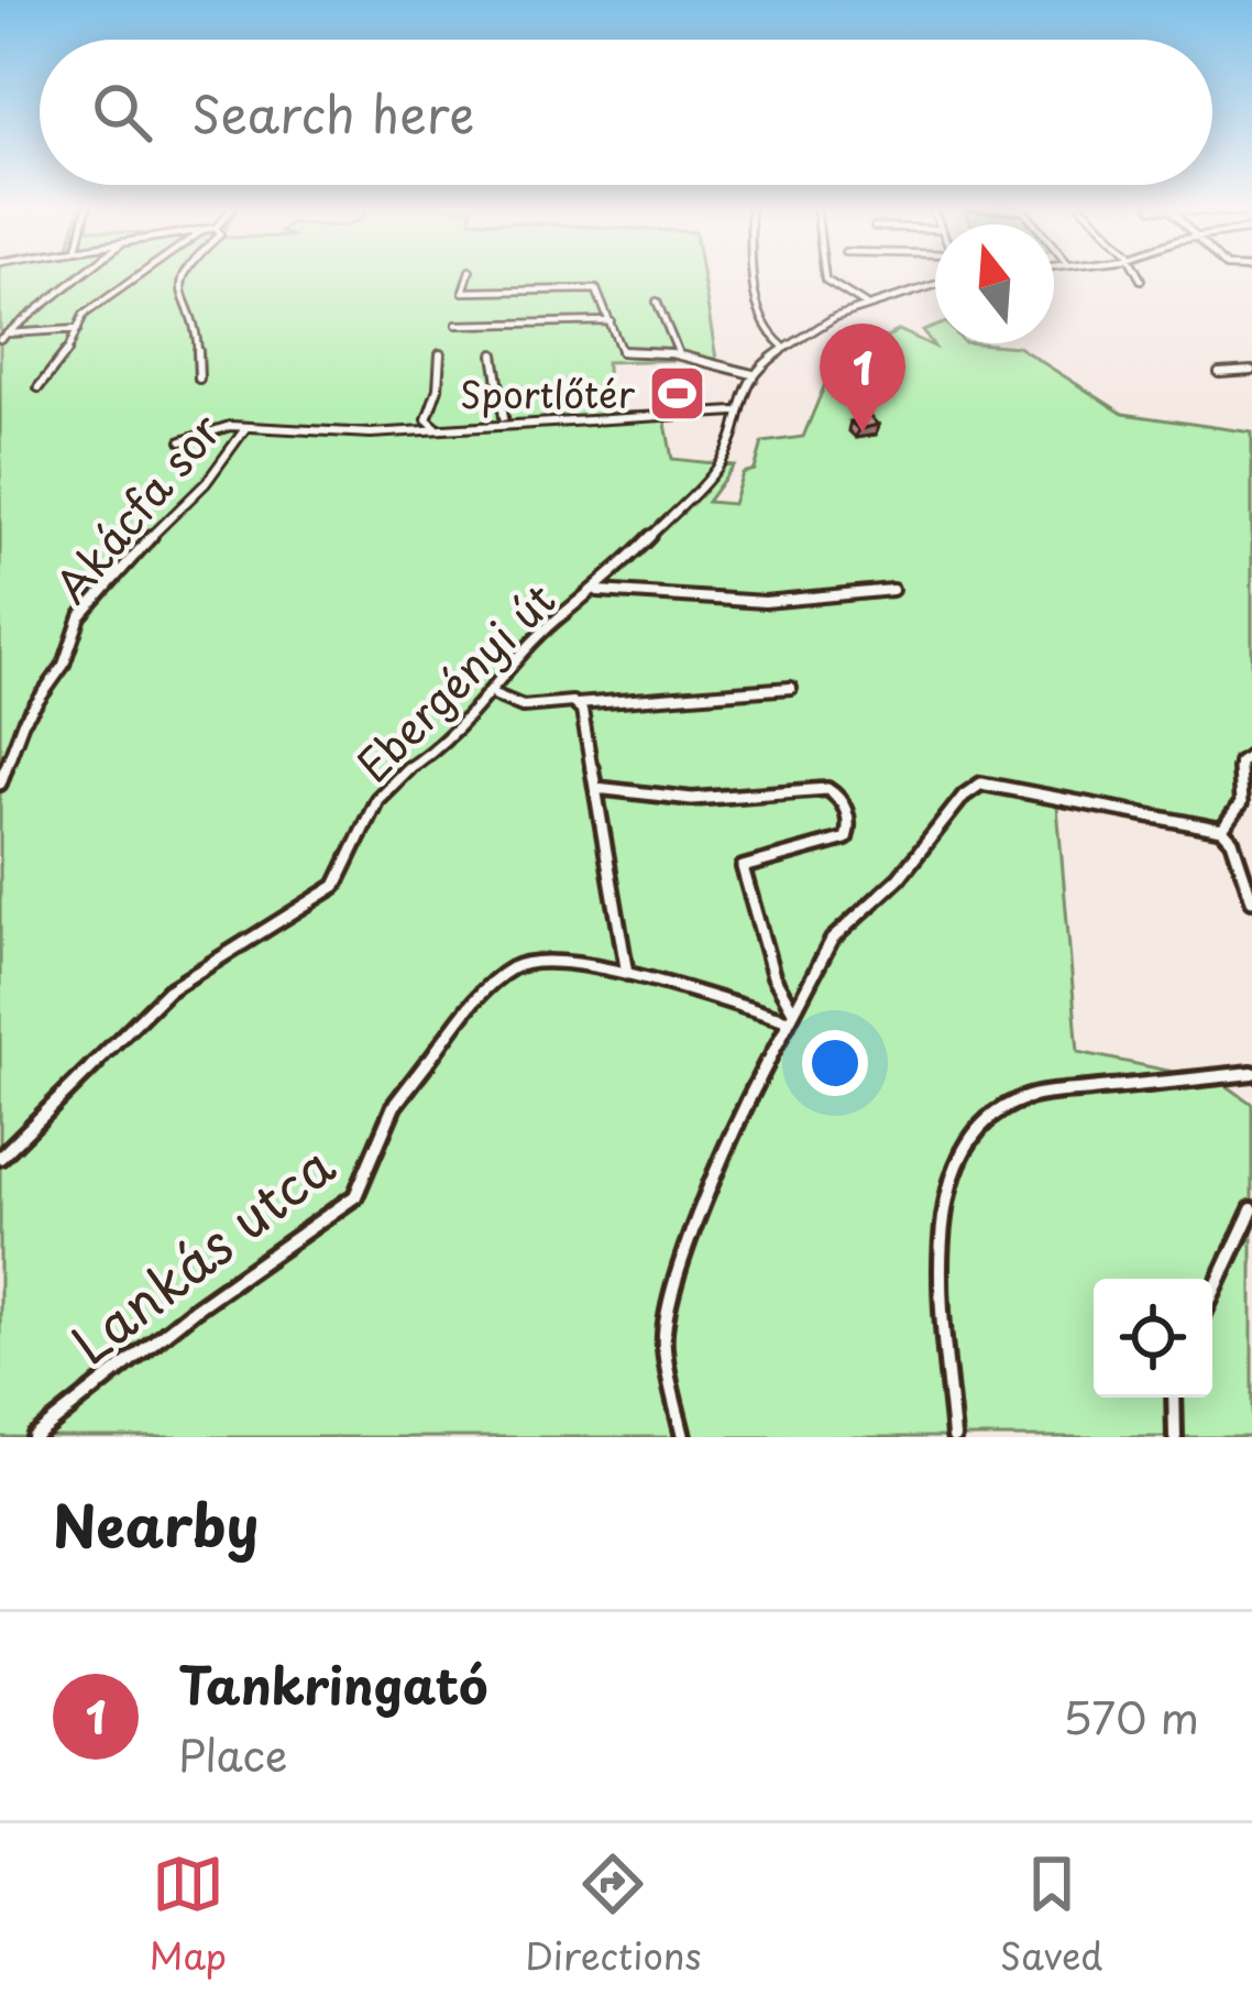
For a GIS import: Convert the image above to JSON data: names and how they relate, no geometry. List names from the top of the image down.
{
  "streets": {
    "street": ["Akácfa sor", "Ebergényi út", "Lankás utca"]
  },
  "crossings": [
    ["Akácfa sor", "Ebergényi út"]
  ],
  "places": {
    "sports": ["Sportlőtér"]
  },
  "north": "top",
  "page": {
    "search": "Search here",
    "pins": "1",
    "heading": "Nearby",
    "list": [
      {
        "mark": "1",
        "name": "Tankringató",
        "note": "Place",
        "value": "570 m"
      }
    ],
    "nav": ["Map", "Directions", "Saved"]
  }
}
